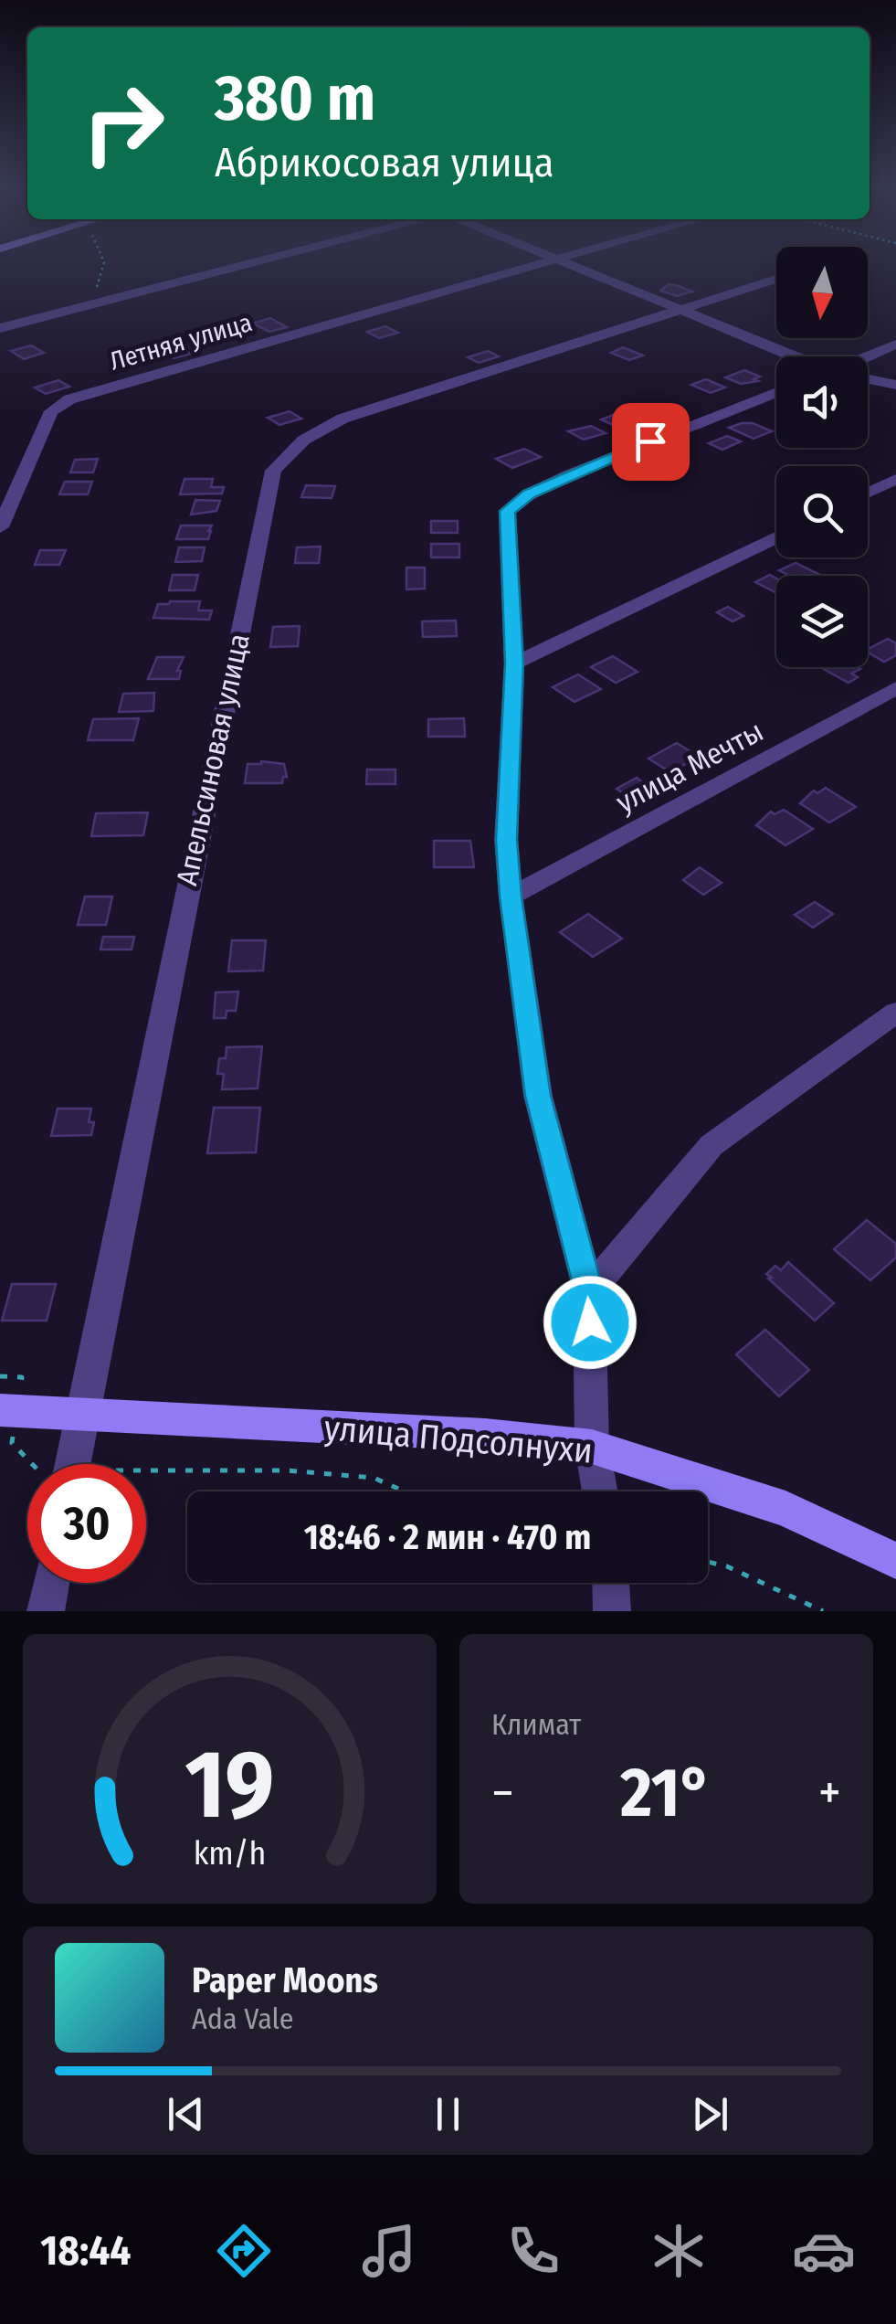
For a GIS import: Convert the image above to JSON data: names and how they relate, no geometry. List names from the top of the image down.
{
  "streets": {
    "street": [
      "Летняя улица",
      "Апельсиновая улица",
      "улица Мечты",
      "улица Подсолнухи"
    ]
  },
  "crossings": [
    ["Апельсиновая улица", "улица Подсолнухи"]
  ],
  "north": "bottom",
  "page": {
    "turn": ["380 m", "Абрикосовая улица"],
    "limit": "30",
    "trip": "18:46 · 2 мин · 470 m",
    "tile": "Климат",
    "heat": ["−", "21°", "+"],
    "song": ["Paper Moons", "Ada Vale"],
    "tabs": "18:44",
    "gauge": ["19", "km/h"]
  }
}
